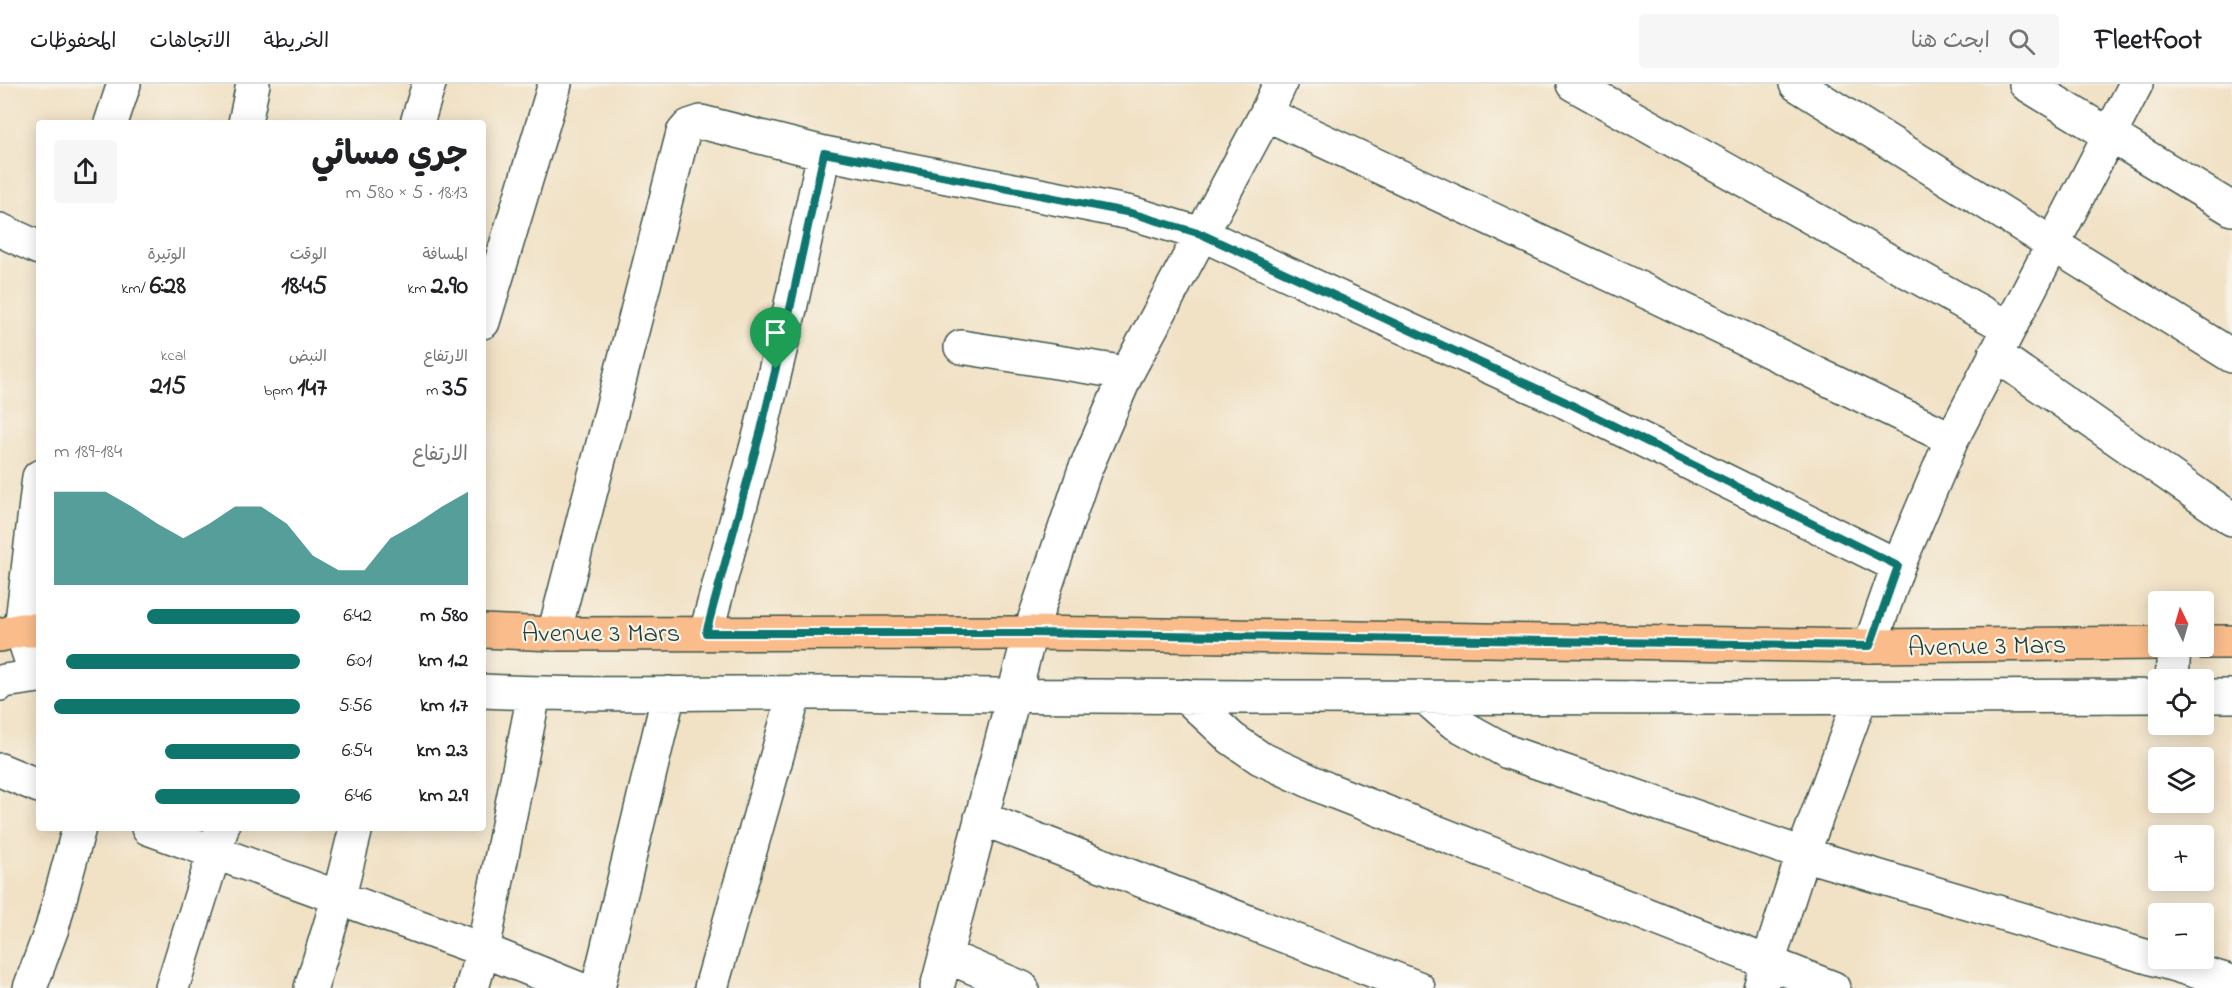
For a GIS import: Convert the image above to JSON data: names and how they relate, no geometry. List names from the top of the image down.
{
  "streets": {
    "main road": ["Avenue 3 Mars"]
  },
  "north": "top",
  "page": {
    "header": "Fleetfoot",
    "search": "ابحث هنا",
    "nav": ["الخريطة", "الاتجاهات", "المحفوظات"],
    "heading": ["جري مسائي", "18:13 · 5 × 580 m"],
    "stats": [
      ["المسافة", "2.90 km"],
      ["الوقت", "18:45"],
      ["الوتيرة", "6:28 /km"],
      ["الارتفاع", "35 m"],
      ["النبض", "147 bpm"],
      ["kcal", "215"]
    ],
    "chart": ["الارتفاع", "184–189 m"],
    "map_buttons": ["+", "−"],
    "list": [
      {
        "name": "580 m",
        "note": "6:42"
      },
      {
        "name": "1.2 km",
        "note": "6:01"
      },
      {
        "name": "1.7 km",
        "note": "5:56"
      },
      {
        "name": "2.3 km",
        "note": "6:54"
      },
      {
        "name": "2.9 km",
        "note": "6:46"
      }
    ]
  }
}
